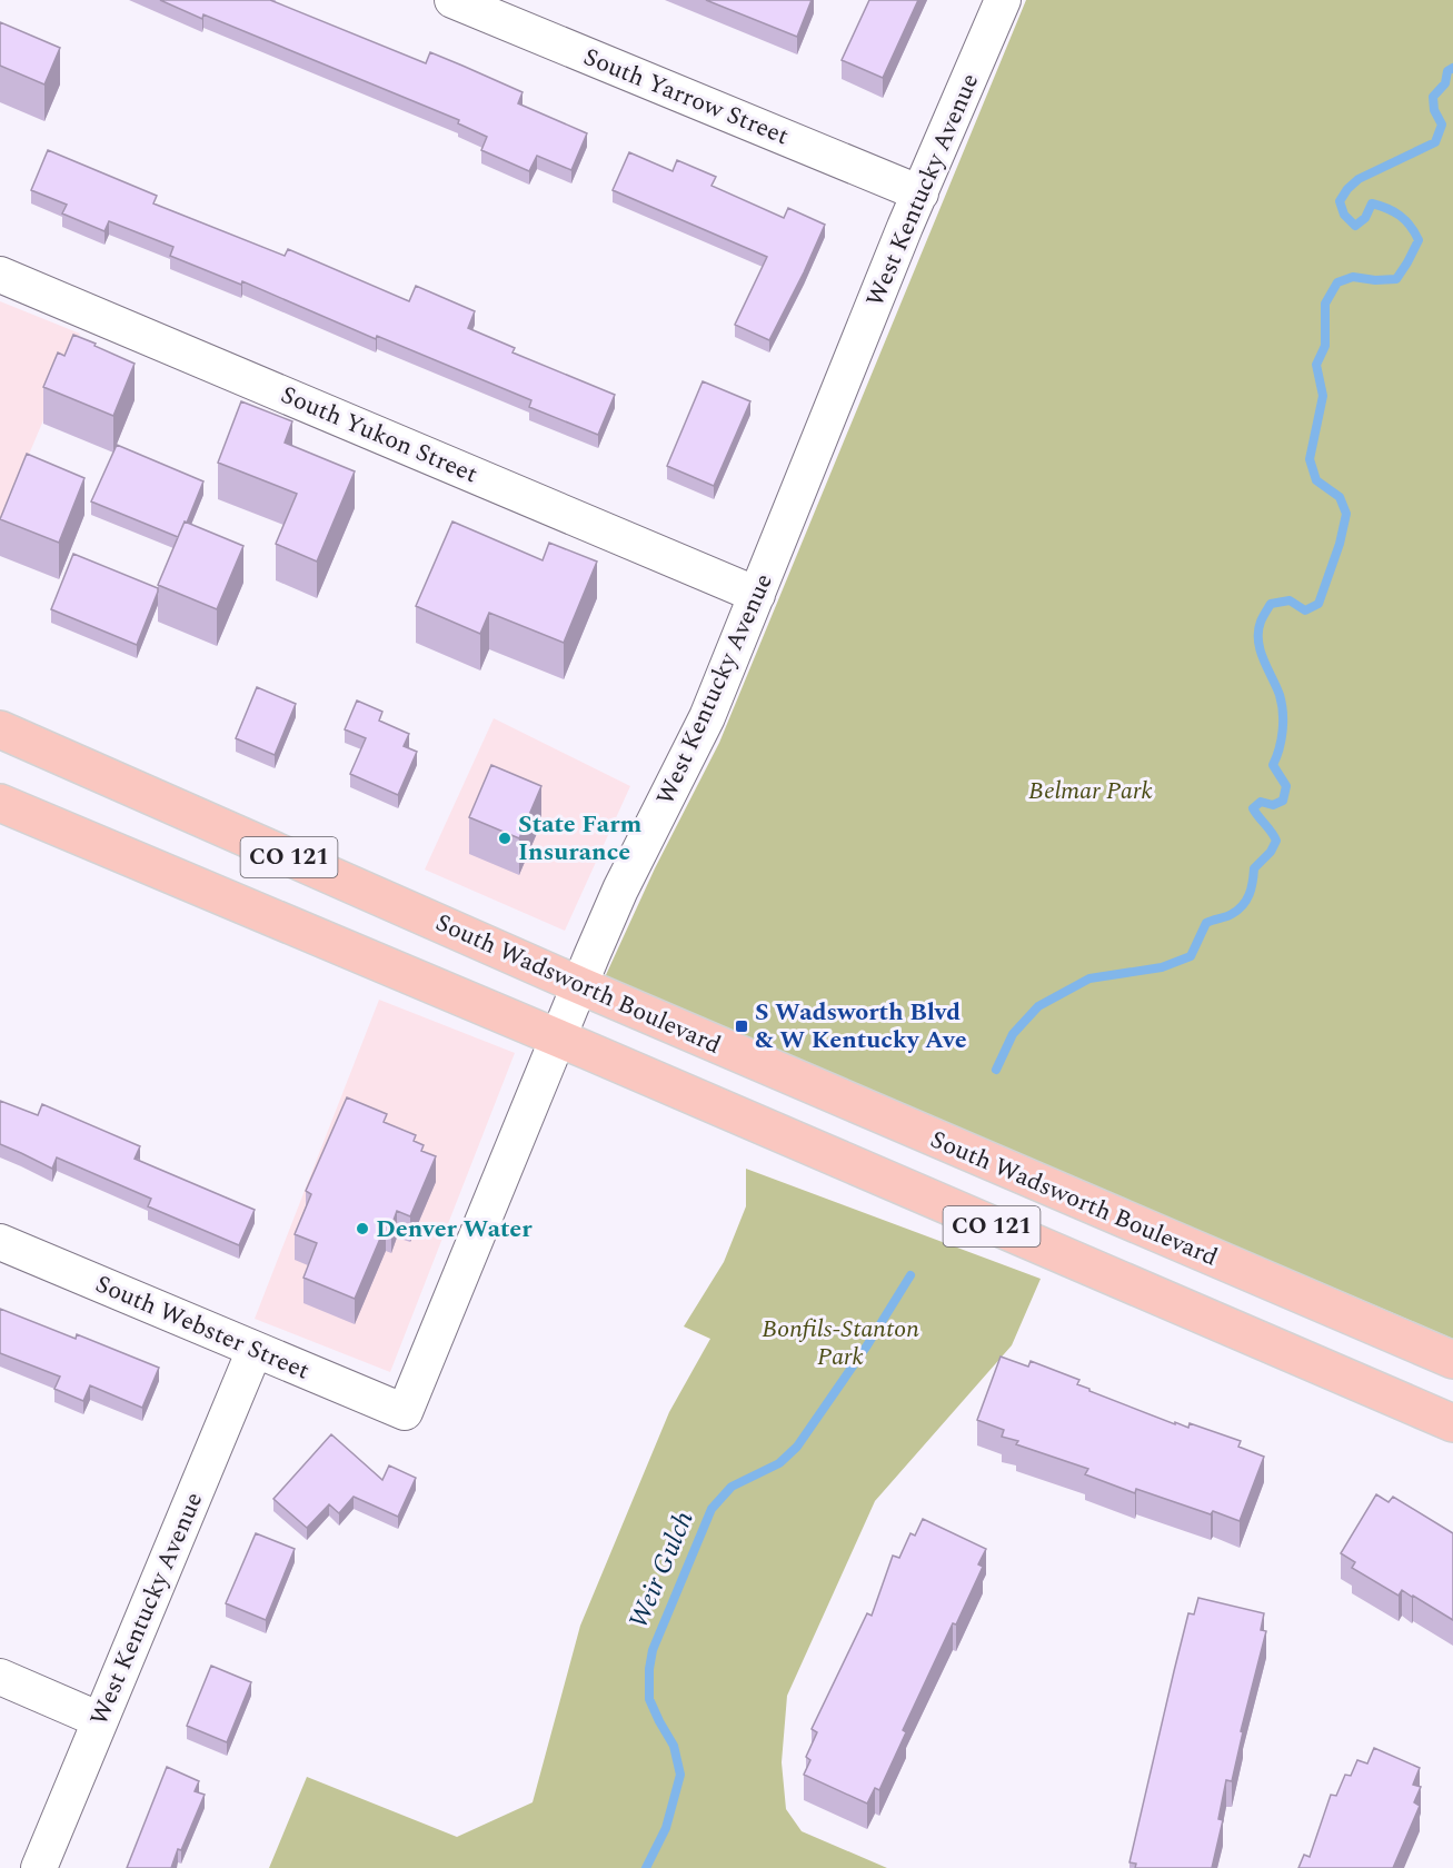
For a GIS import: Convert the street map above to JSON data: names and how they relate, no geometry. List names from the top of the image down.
{
  "streets": {
    "main road": ["CO 121", "South Wadsworth Boulevard"],
    "street": [
      "South Yarrow Street",
      "West Kentucky Avenue",
      "South Yukon Street",
      "South Webster Street"
    ]
  },
  "crossings": [
    ["South Yarrow Street", "West Kentucky Avenue"],
    ["West Kentucky Avenue", "South Yukon Street"],
    ["West Kentucky Avenue", "CO 121"],
    ["West Kentucky Avenue", "South Wadsworth Boulevard"],
    ["West Kentucky Avenue", "South Webster Street"]
  ],
  "water": ["Weir Gulch"],
  "parks": ["Belmar Park", "Bonfils-Stanton Park"],
  "places": {
    "other": ["State Farm Insurance", "Denver Water"],
    "transit": ["S Wadsworth Blvd & W Kentucky Ave"]
  }
}
